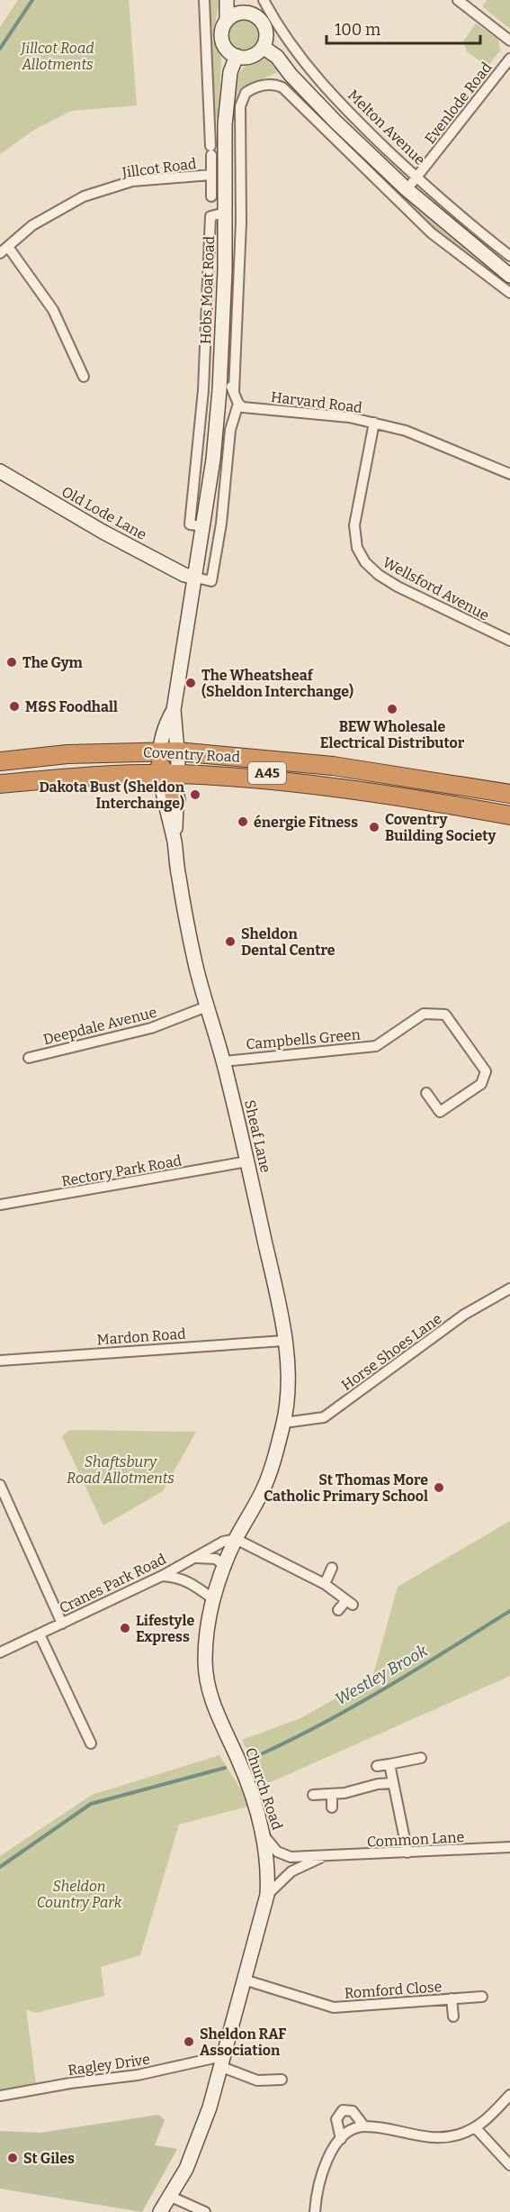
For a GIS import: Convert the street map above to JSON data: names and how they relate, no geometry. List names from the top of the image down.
{
  "streets": {
    "highway": ["Coventry Road", "A45"],
    "street": [
      "Evenlode Road",
      "Melton Avenue",
      "Jillcot Road",
      "Hobs Moat Road",
      "Harvard Road",
      "Old Lode Lane",
      "Wellsford Avenue",
      "Deepdale Avenue",
      "Campbells Green",
      "Sheaf Lane",
      "Rectory Park Road",
      "Mardon Road",
      "Horse Shoes Lane",
      "Cranes Park Road",
      "Church Road",
      "Common Lane",
      "Romford Close",
      "Ragley Drive"
    ]
  },
  "crossings": [
    ["Evenlode Road", "Melton Avenue"],
    ["Hobs Moat Road", "Old Lode Lane"],
    ["Hobs Moat Road", "Coventry Road"],
    ["Hobs Moat Road", "A45"],
    ["Harvard Road", "Wellsford Avenue"],
    ["Coventry Road", "A45"],
    ["Deepdale Avenue", "Sheaf Lane"],
    ["Campbells Green", "Sheaf Lane"],
    ["Sheaf Lane", "Rectory Park Road"],
    ["Sheaf Lane", "Mardon Road"],
    ["Sheaf Lane", "Horse Shoes Lane"],
    ["Sheaf Lane", "Church Road"],
    ["Cranes Park Road", "Church Road"],
    ["Church Road", "Common Lane"],
    ["Church Road", "Romford Close"],
    ["Church Road", "Ragley Drive"]
  ],
  "water": ["Westley Brook"],
  "parks": ["Jillcot Road Allotments", "Shaftsbury Road Allotments", "Sheldon Country Park"],
  "places": [
    "The Gym",
    "The Wheatsheaf (Sheldon Interchange)",
    "M&S Foodhall",
    "BEW Wholesale Electrical Distributor",
    "Dakota Bust (Sheldon Interchange)",
    "énergie Fitness",
    "Coventry Building Society",
    "Sheldon Dental Centre",
    "St Thomas More Catholic Primary School",
    "Lifestyle Express",
    "Sheldon RAF Association",
    "St Giles"
  ],
  "scale_bar": "100 m"
}
